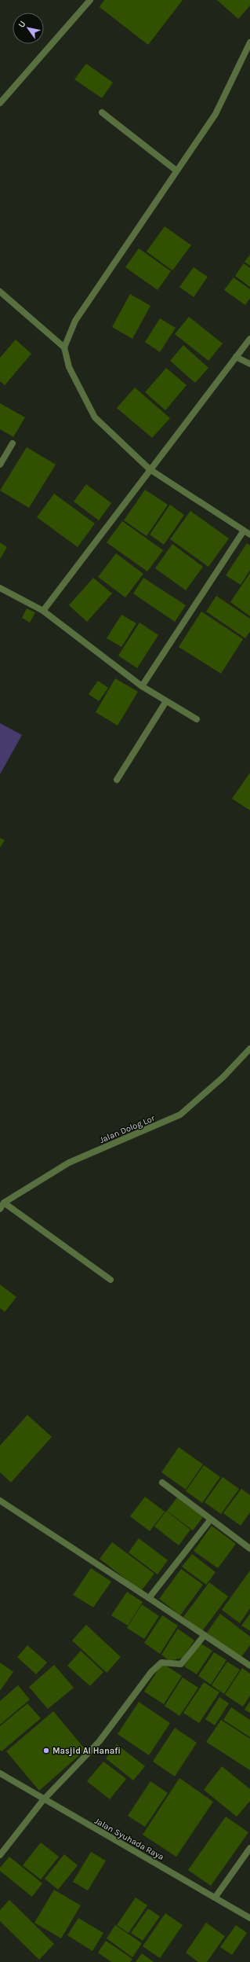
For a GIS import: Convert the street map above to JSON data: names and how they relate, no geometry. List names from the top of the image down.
{
  "streets": {
    "street": ["Jalan Dolog Lor", "Jalan Syuhada Raya"]
  },
  "places": ["Masjid Al Hanafi"],
  "north": "top left"
}
